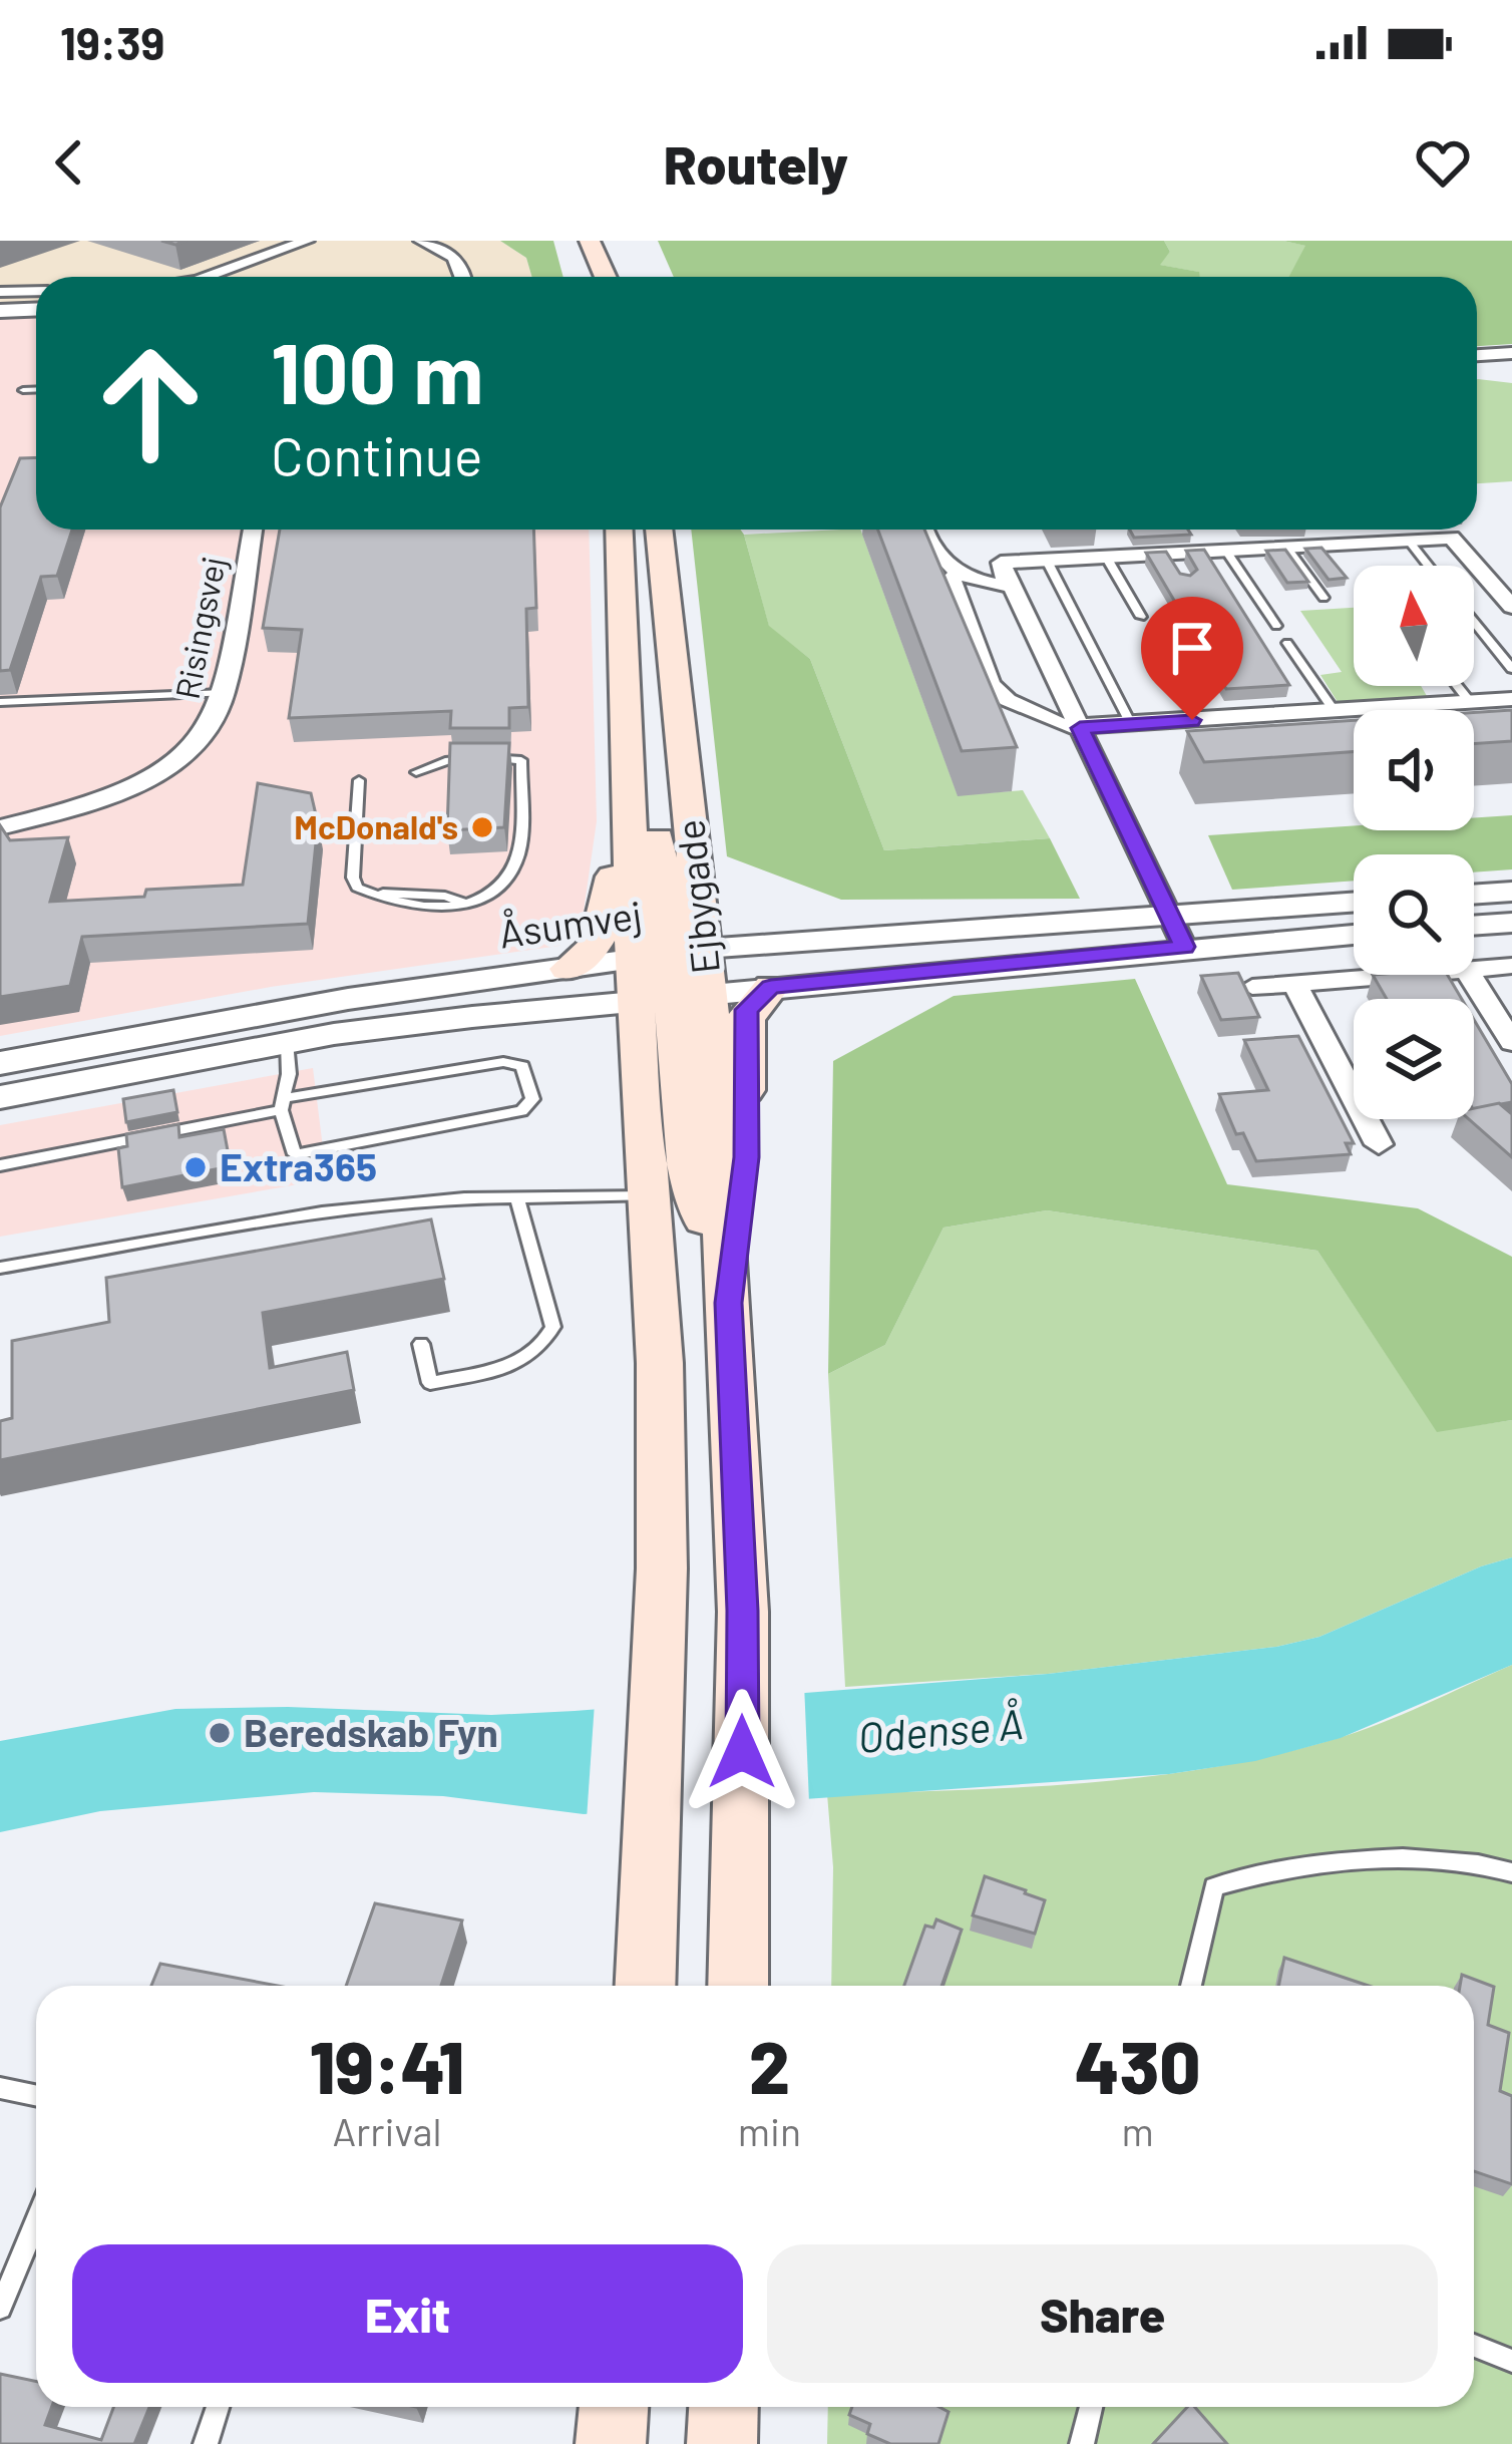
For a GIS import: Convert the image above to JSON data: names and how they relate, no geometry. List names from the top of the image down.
{
  "streets": {
    "main road": ["Ejbygade"],
    "street": ["Risingsvej", "Åsumvej"]
  },
  "crossings": [
    ["Ejbygade", "Åsumvej"]
  ],
  "water": ["Odense Å"],
  "places": ["McDonald's", "Extra365", "Beredskab Fyn"],
  "north": "top",
  "page": {
    "status": "19:39",
    "header": "Routely",
    "turn": ["100 m", "Continue"],
    "eta": [
      "19:41",
      "Arrival",
      "2",
      "min",
      "430",
      "m"
    ],
    "buttons": ["Exit", "Share"]
  }
}
